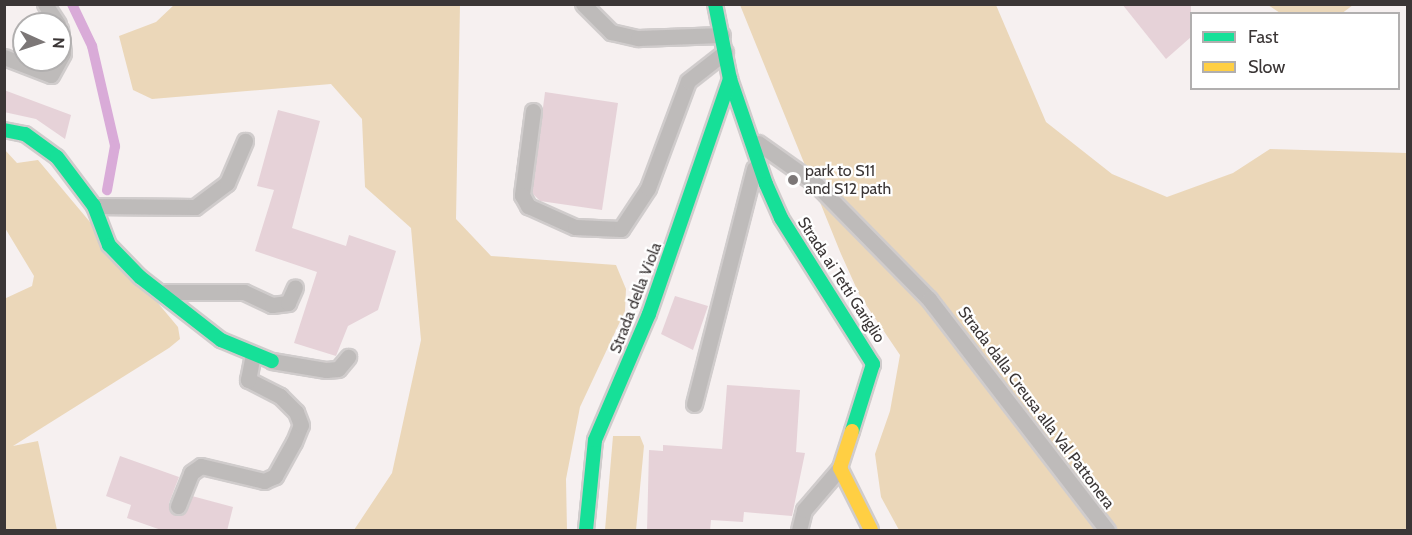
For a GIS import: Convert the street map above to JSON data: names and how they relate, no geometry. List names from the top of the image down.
{
  "streets": {
    "street": ["Strada ai Tetti Gariglio", "Strada della Viola"],
    "lane": ["Strada dalla Creusa alla Val Pattonera"]
  },
  "crossings": [
    ["Strada ai Tetti Gariglio", "Strada della Viola"],
    ["Strada ai Tetti Gariglio", "Strada dalla Creusa alla Val Pattonera"]
  ],
  "places": ["park to S11 and S12 path"],
  "legend": ["Fast", "Slow"],
  "north": "right"
}
